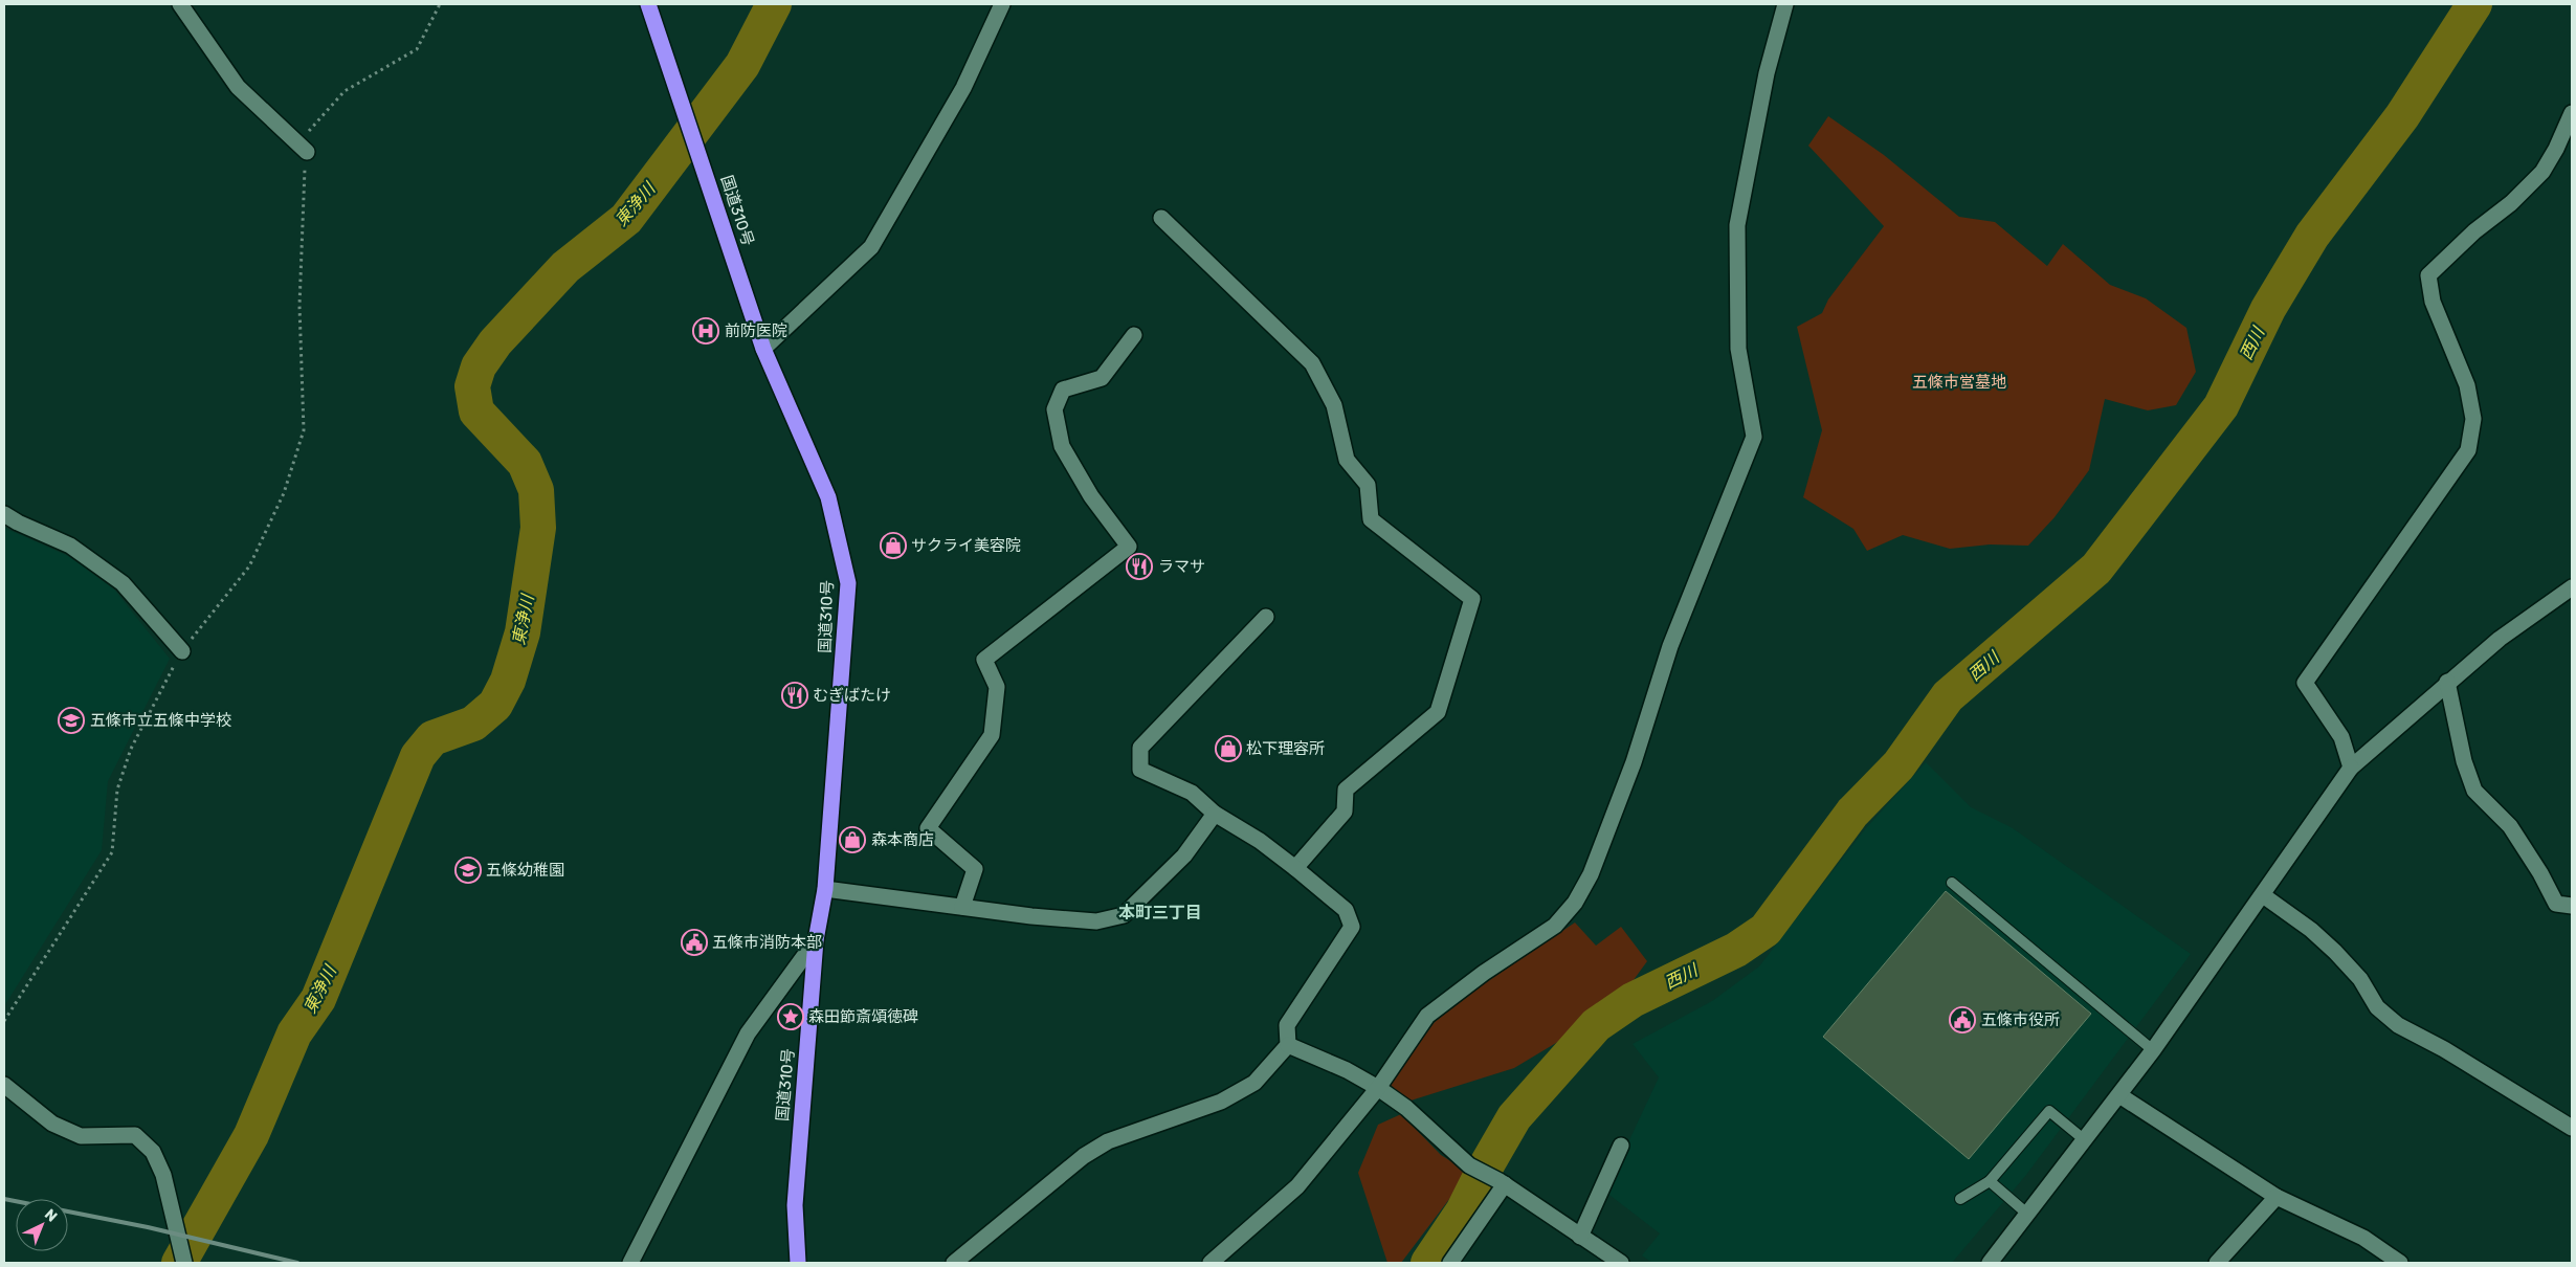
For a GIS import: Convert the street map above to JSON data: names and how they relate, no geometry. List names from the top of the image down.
{
  "streets": {
    "highway": ["国道310号"]
  },
  "districts": ["本町三丁目"],
  "water": ["東浄川", "西川"],
  "parks": ["五條市営墓地"],
  "places": {
    "hospital": ["前防医院"],
    "shop": ["サクライ美容院", "松下理容所", "森本商店"],
    "restaurant": ["ラマサ", "むぎばたけ"],
    "school or university": ["五條市立五條中学校", "五條幼稚園"],
    "public building": ["五條市消防本部", "五條市役所"],
    "place": ["森田節斎頌徳碑"]
  },
  "north": "top right"
}
